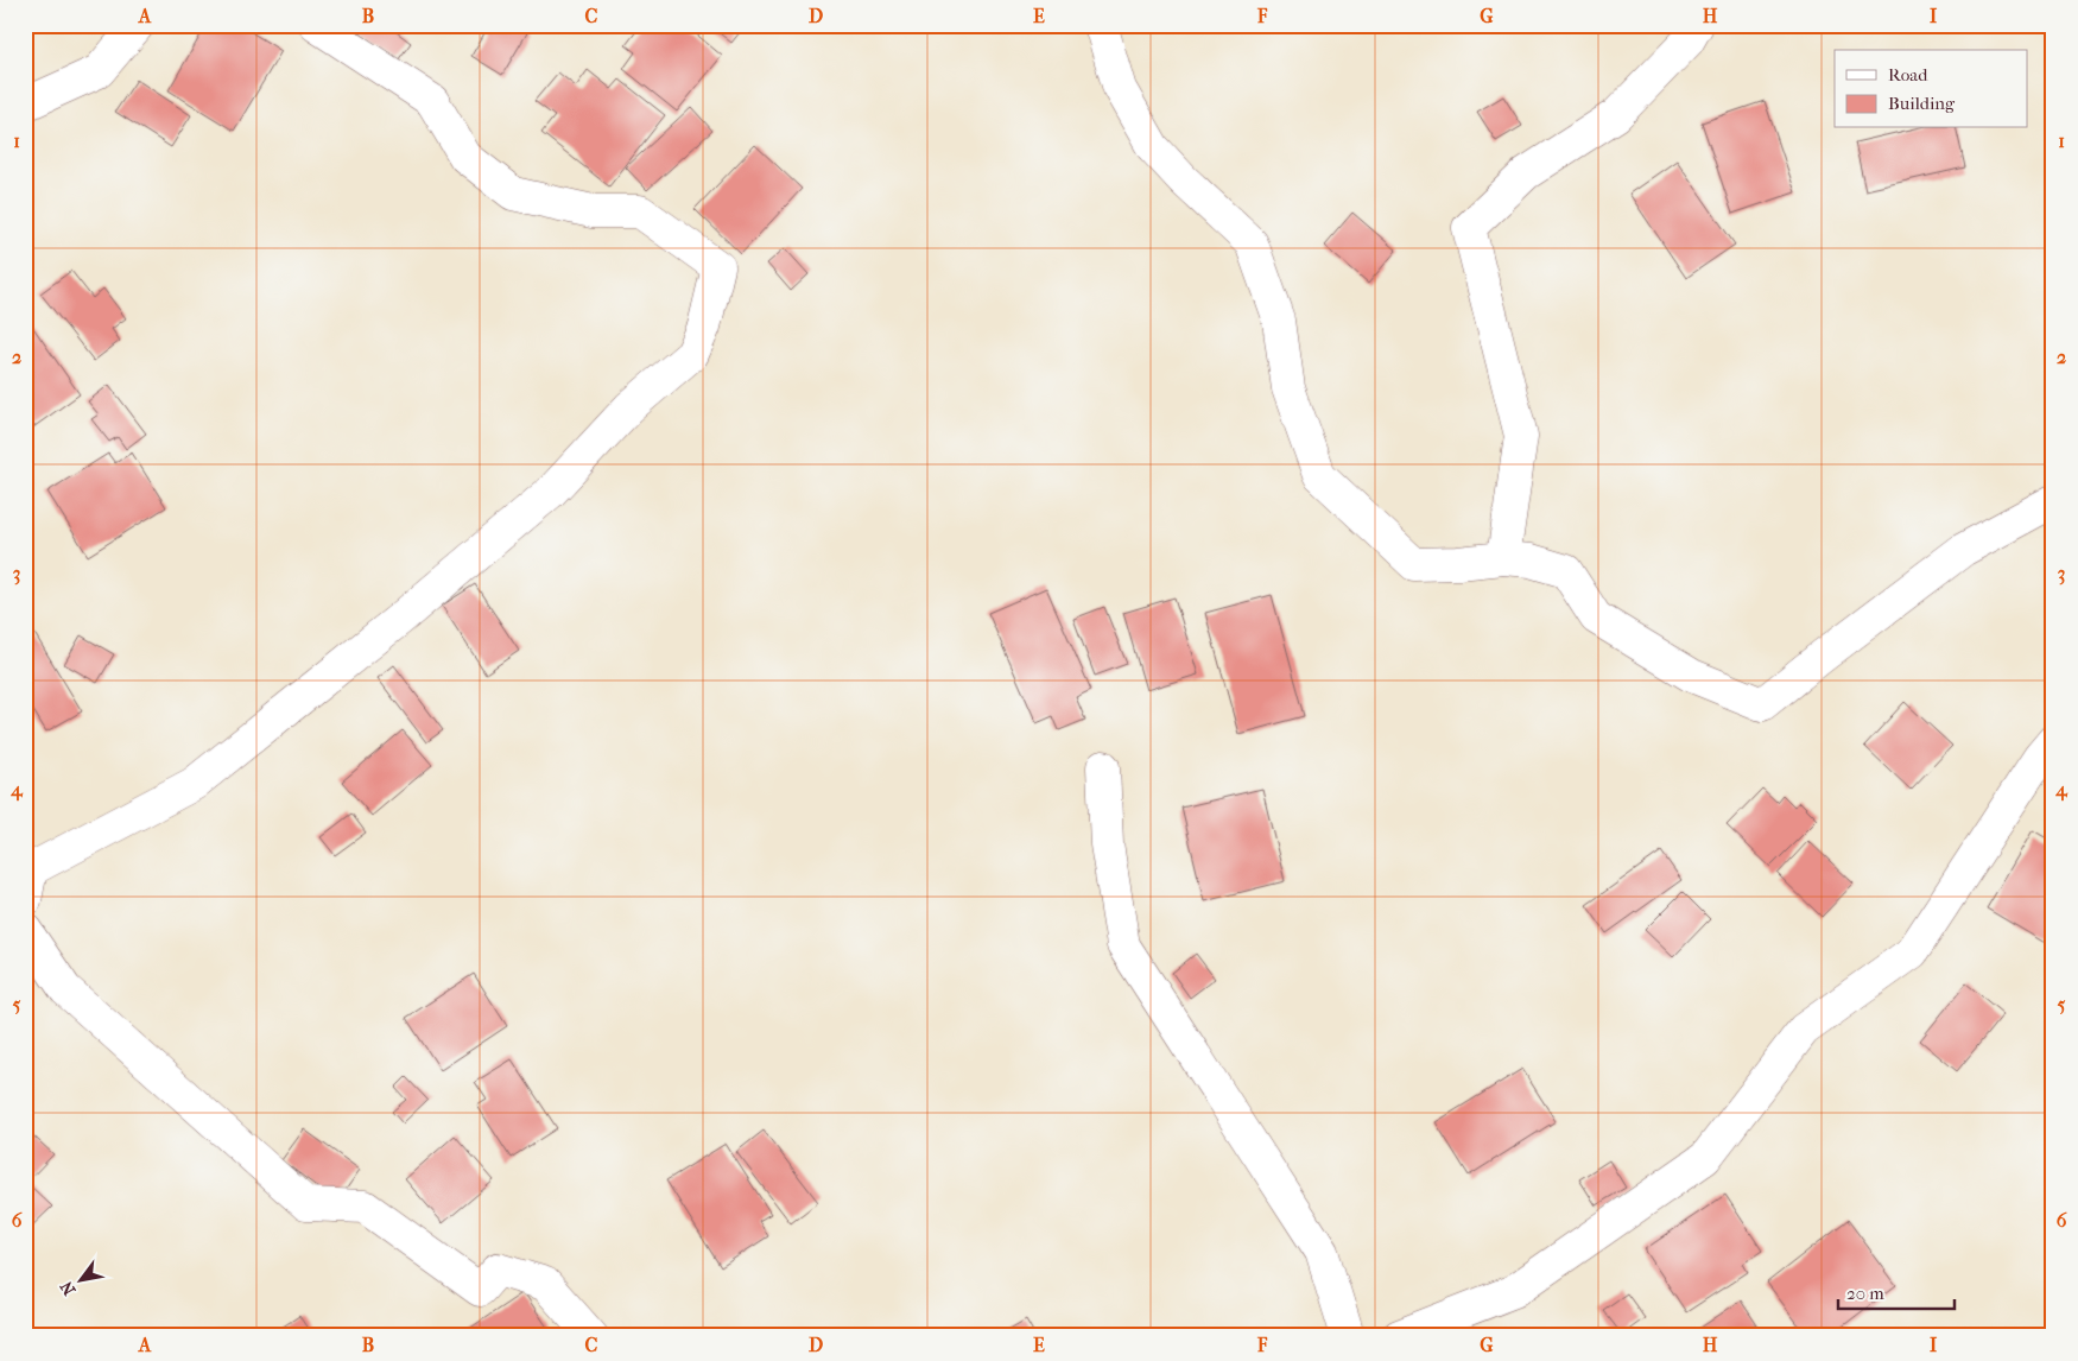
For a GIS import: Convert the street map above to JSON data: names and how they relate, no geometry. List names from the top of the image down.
{
  "legend": ["Road", "Building"],
  "scale_bar": "20 m",
  "north": "bottom left",
  "grid": {
    "columns": [
      "A",
      "B",
      "C",
      "D",
      "E",
      "F",
      "G",
      "H",
      "I"
    ],
    "rows": [
      "1",
      "2",
      "3",
      "4",
      "5",
      "6"
    ]
  }
}
